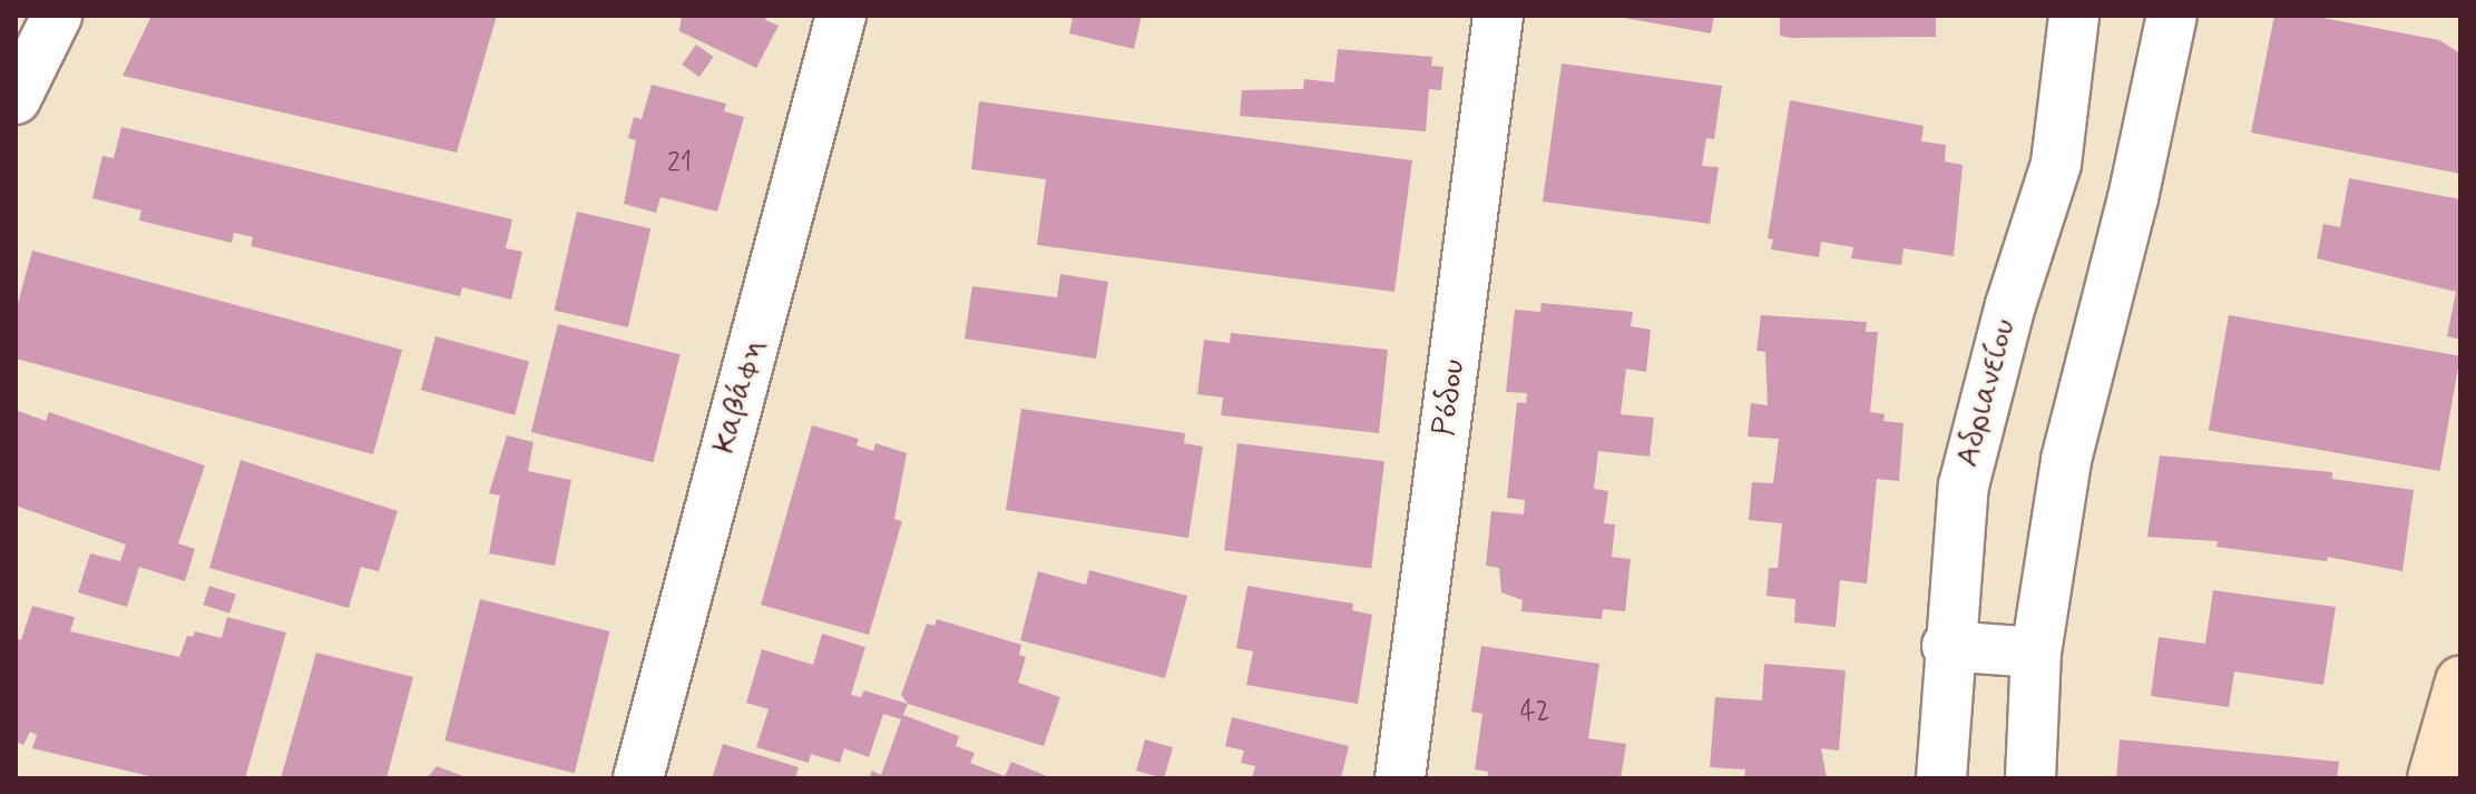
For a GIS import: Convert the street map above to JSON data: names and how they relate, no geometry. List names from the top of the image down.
{
  "streets": {
    "street": ["Αδριανείου", "Καβάφη", "Ρόδου"]
  },
  "house_numbers": ["21", "42"]
}
